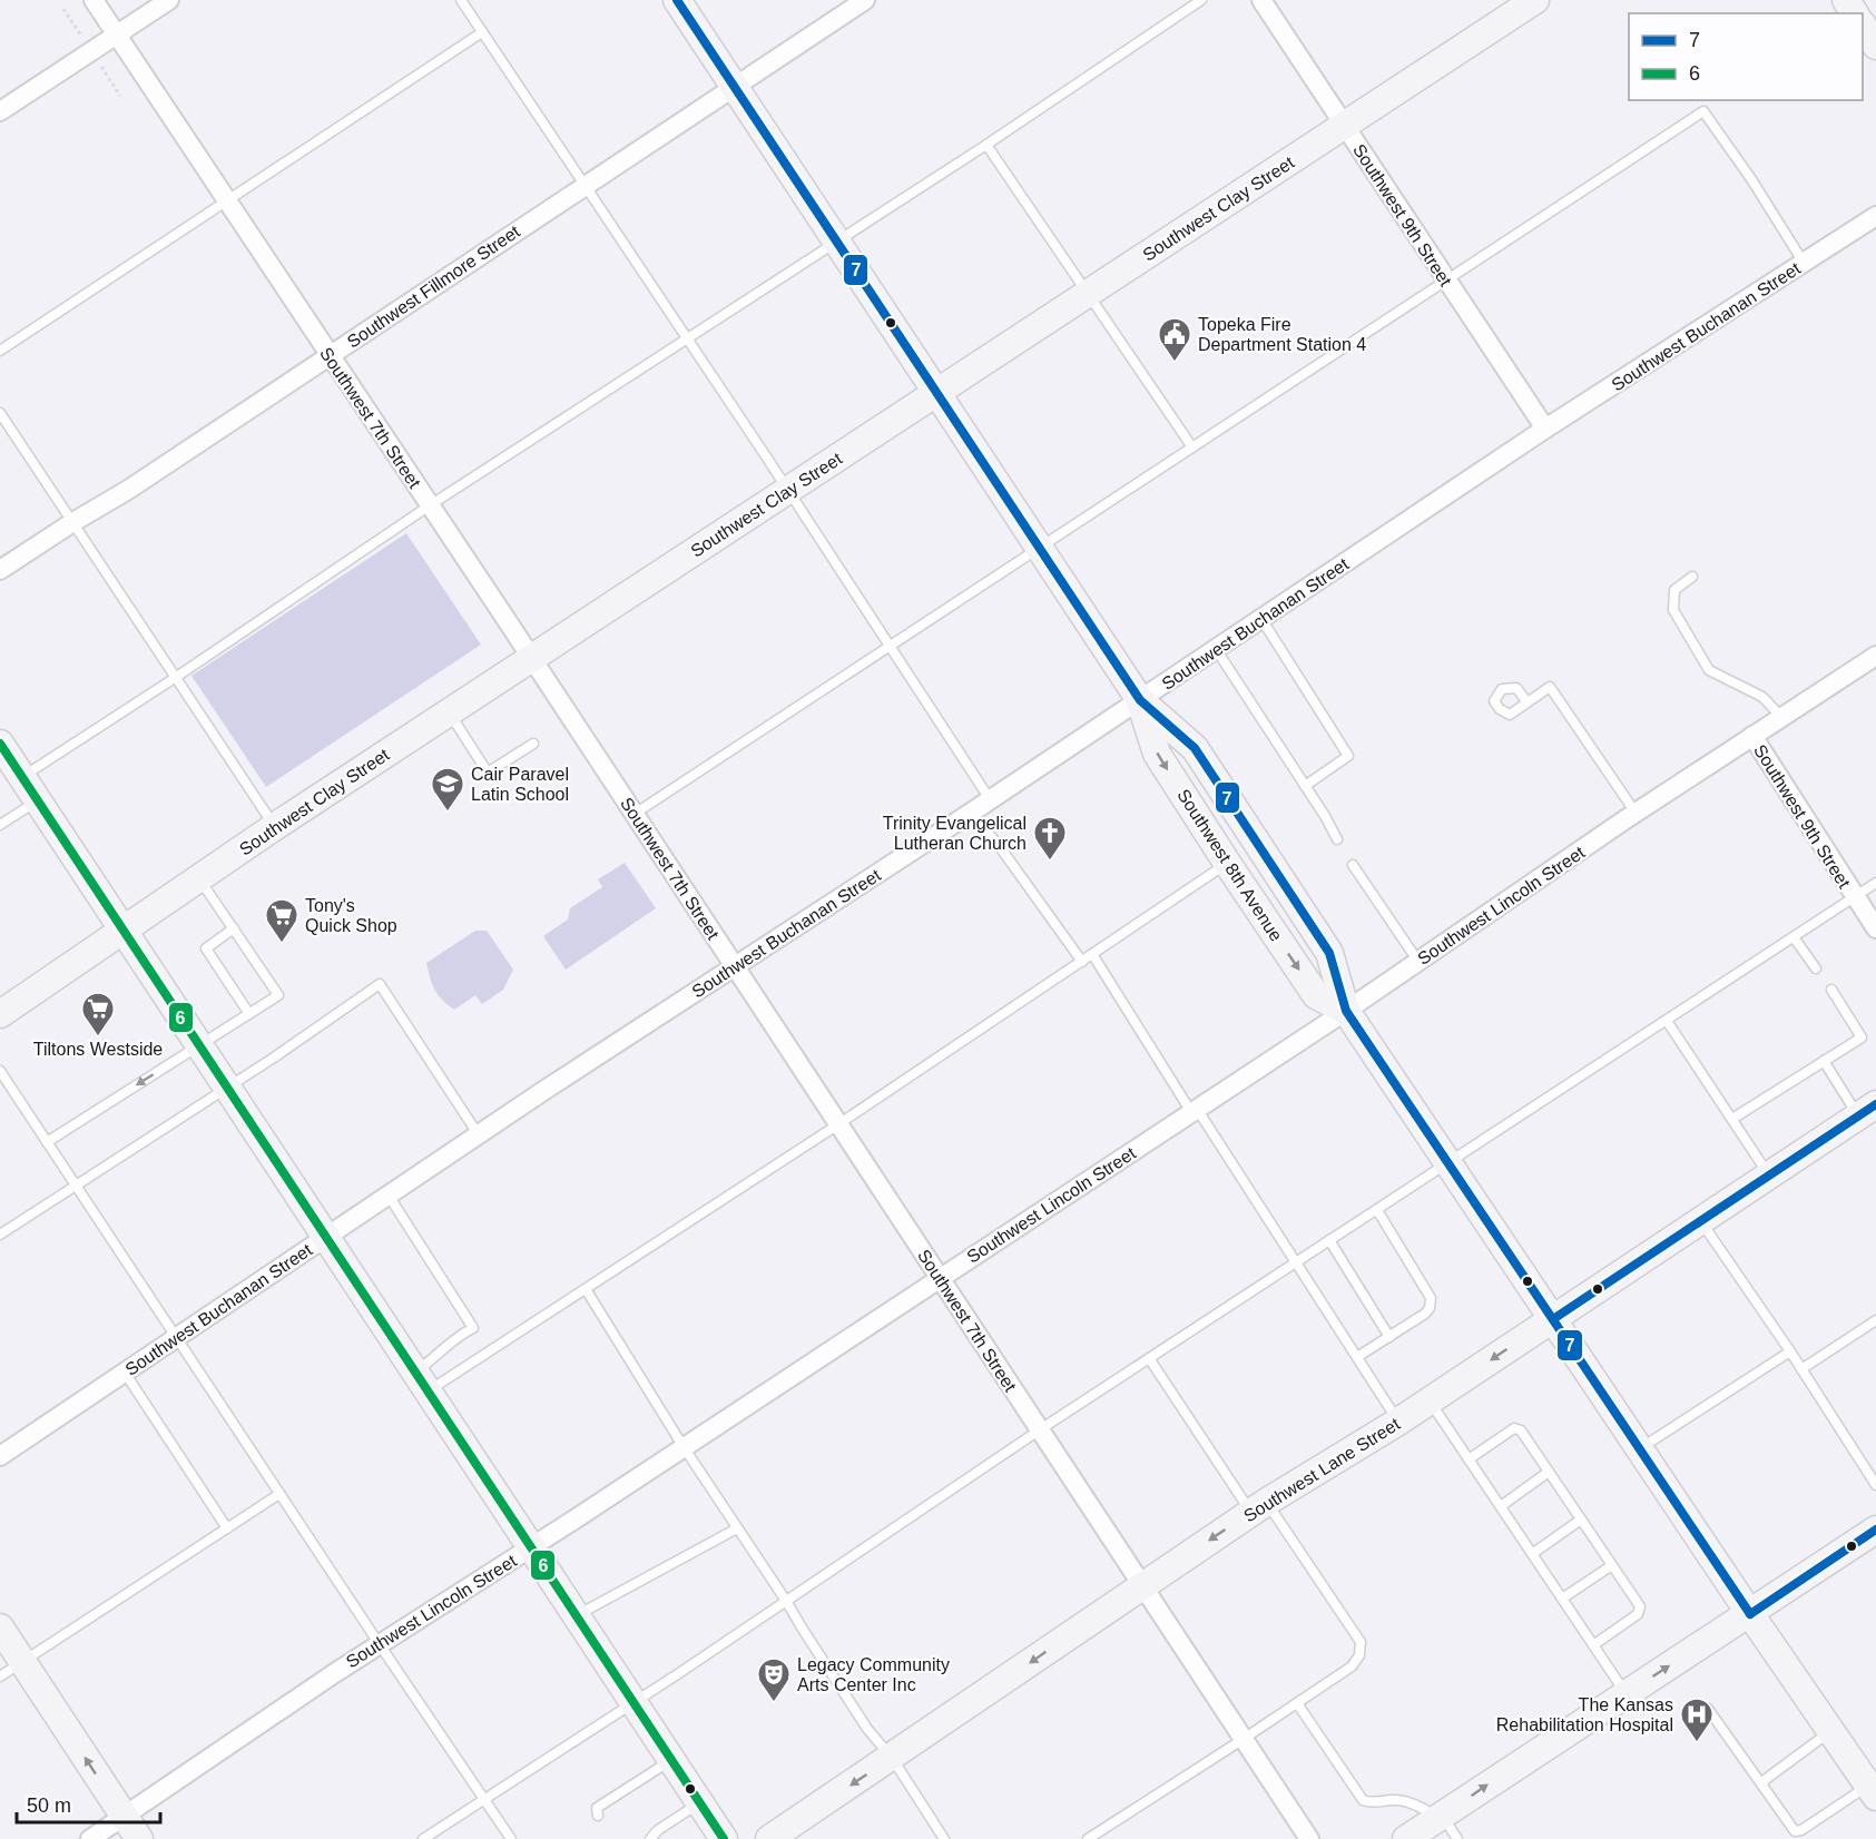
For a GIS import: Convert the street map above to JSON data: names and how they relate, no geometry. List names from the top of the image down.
{
  "streets": {
    "street": [
      "Southwest Clay Street",
      "Southwest 9th Street",
      "Southwest Fillmore Street",
      "Southwest Buchanan Street",
      "Southwest 7th Street",
      "Southwest 8th Avenue",
      "Southwest Lincoln Street",
      "Southwest Lane Street"
    ]
  },
  "crossings": [
    ["Southwest Clay Street", "Southwest 9th Street"],
    ["Southwest Clay Street", "Southwest 7th Street"],
    ["Southwest Clay Street", "Southwest 8th Avenue"],
    ["Southwest 9th Street", "Southwest Buchanan Street"],
    ["Southwest 9th Street", "Southwest Lincoln Street"],
    ["Southwest Fillmore Street", "Southwest 7th Street"],
    ["Southwest Fillmore Street", "Southwest 8th Avenue"],
    ["Southwest Buchanan Street", "Southwest 7th Street"],
    ["Southwest Buchanan Street", "Southwest 8th Avenue"],
    ["Southwest 7th Street", "Southwest Lincoln Street"],
    ["Southwest 7th Street", "Southwest Lane Street"],
    ["Southwest 8th Avenue", "Southwest Lincoln Street"],
    ["Southwest 8th Avenue", "Southwest Lane Street"]
  ],
  "one_way": ["Southwest Lane Street"],
  "places": {
    "public building": ["Topeka Fire Department Station 4"],
    "school or university": ["Cair Paravel Latin School"],
    "church": ["Trinity Evangelical Lutheran Church"],
    "supermarket": ["Tony's Quick Shop", "Tiltons Westside"],
    "theatre": ["Legacy Community Arts Center Inc"],
    "hospital": ["The Kansas Rehabilitation Hospital"]
  },
  "lines": ["transit line 7", "transit line 6"],
  "legend": ["7", "6"],
  "scale_bar": "50 m"
}
